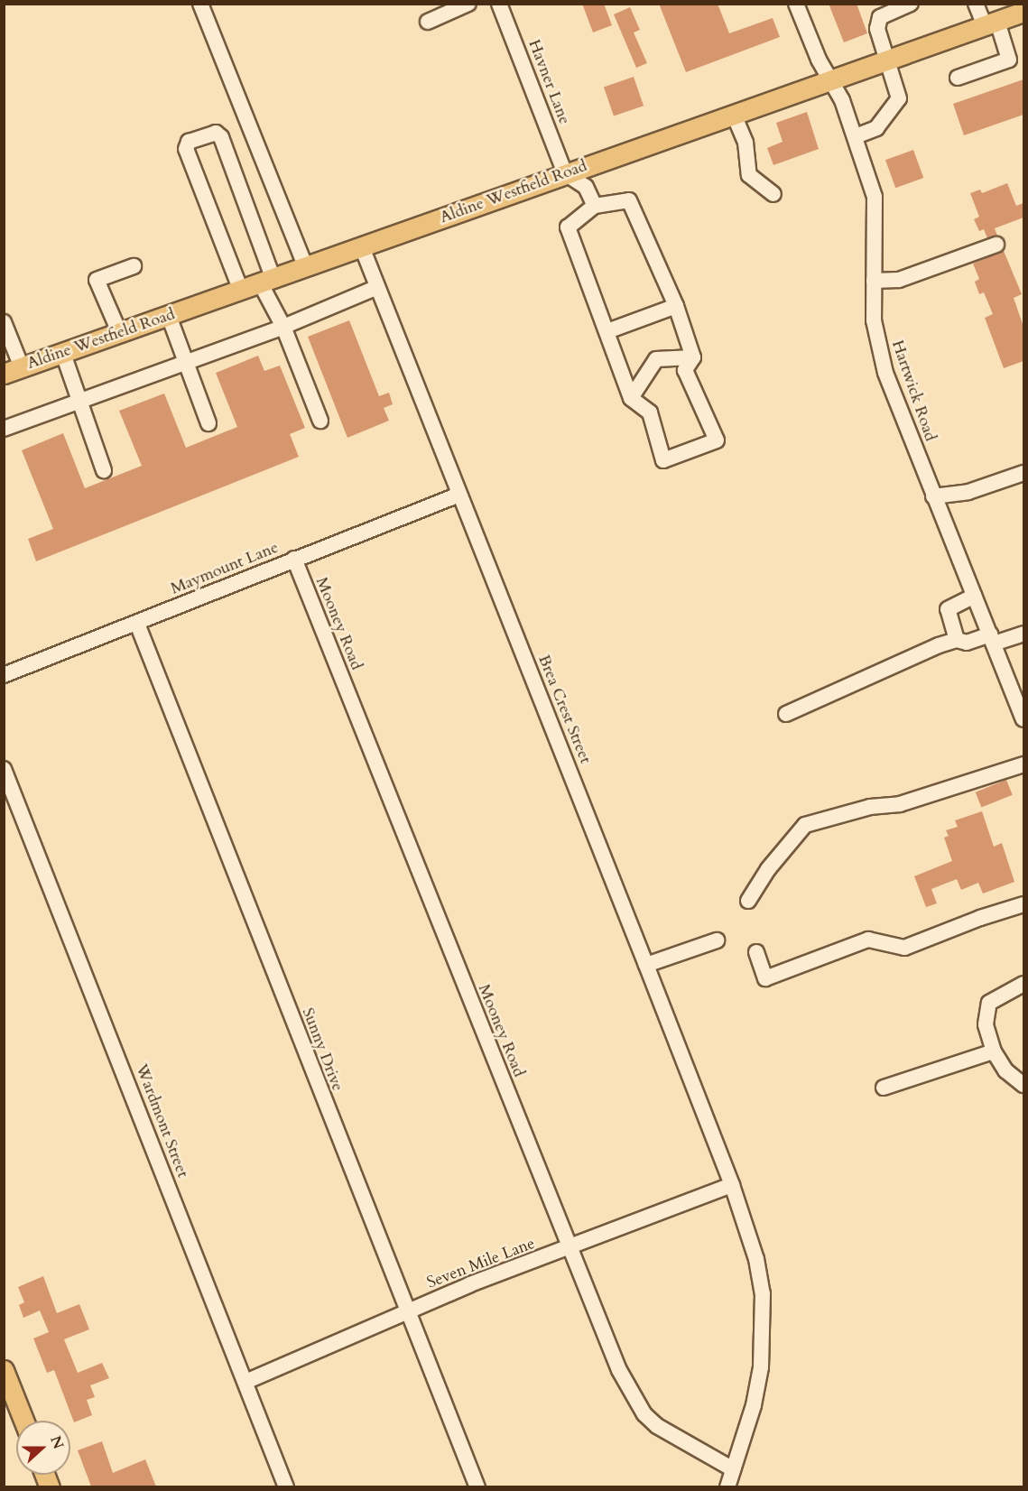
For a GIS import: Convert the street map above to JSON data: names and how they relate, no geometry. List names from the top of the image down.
{
  "streets": {
    "main road": ["Aldine Westfield Road"],
    "street": [
      "Havner Lane",
      "Hartwick Road",
      "Maymount Lane",
      "Mooney Road",
      "Brea Crest Street",
      "Sunny Drive",
      "Wardmont Street",
      "Seven Mile Lane"
    ]
  },
  "crossings": [
    ["Havner Lane", "Aldine Westfield Road"],
    ["Aldine Westfield Road", "Hartwick Road"],
    ["Aldine Westfield Road", "Brea Crest Street"],
    ["Maymount Lane", "Mooney Road"],
    ["Maymount Lane", "Brea Crest Street"],
    ["Maymount Lane", "Sunny Drive"],
    ["Mooney Road", "Brea Crest Street"],
    ["Mooney Road", "Seven Mile Lane"],
    ["Brea Crest Street", "Seven Mile Lane"],
    ["Sunny Drive", "Seven Mile Lane"],
    ["Wardmont Street", "Seven Mile Lane"]
  ],
  "north": "right"
}
